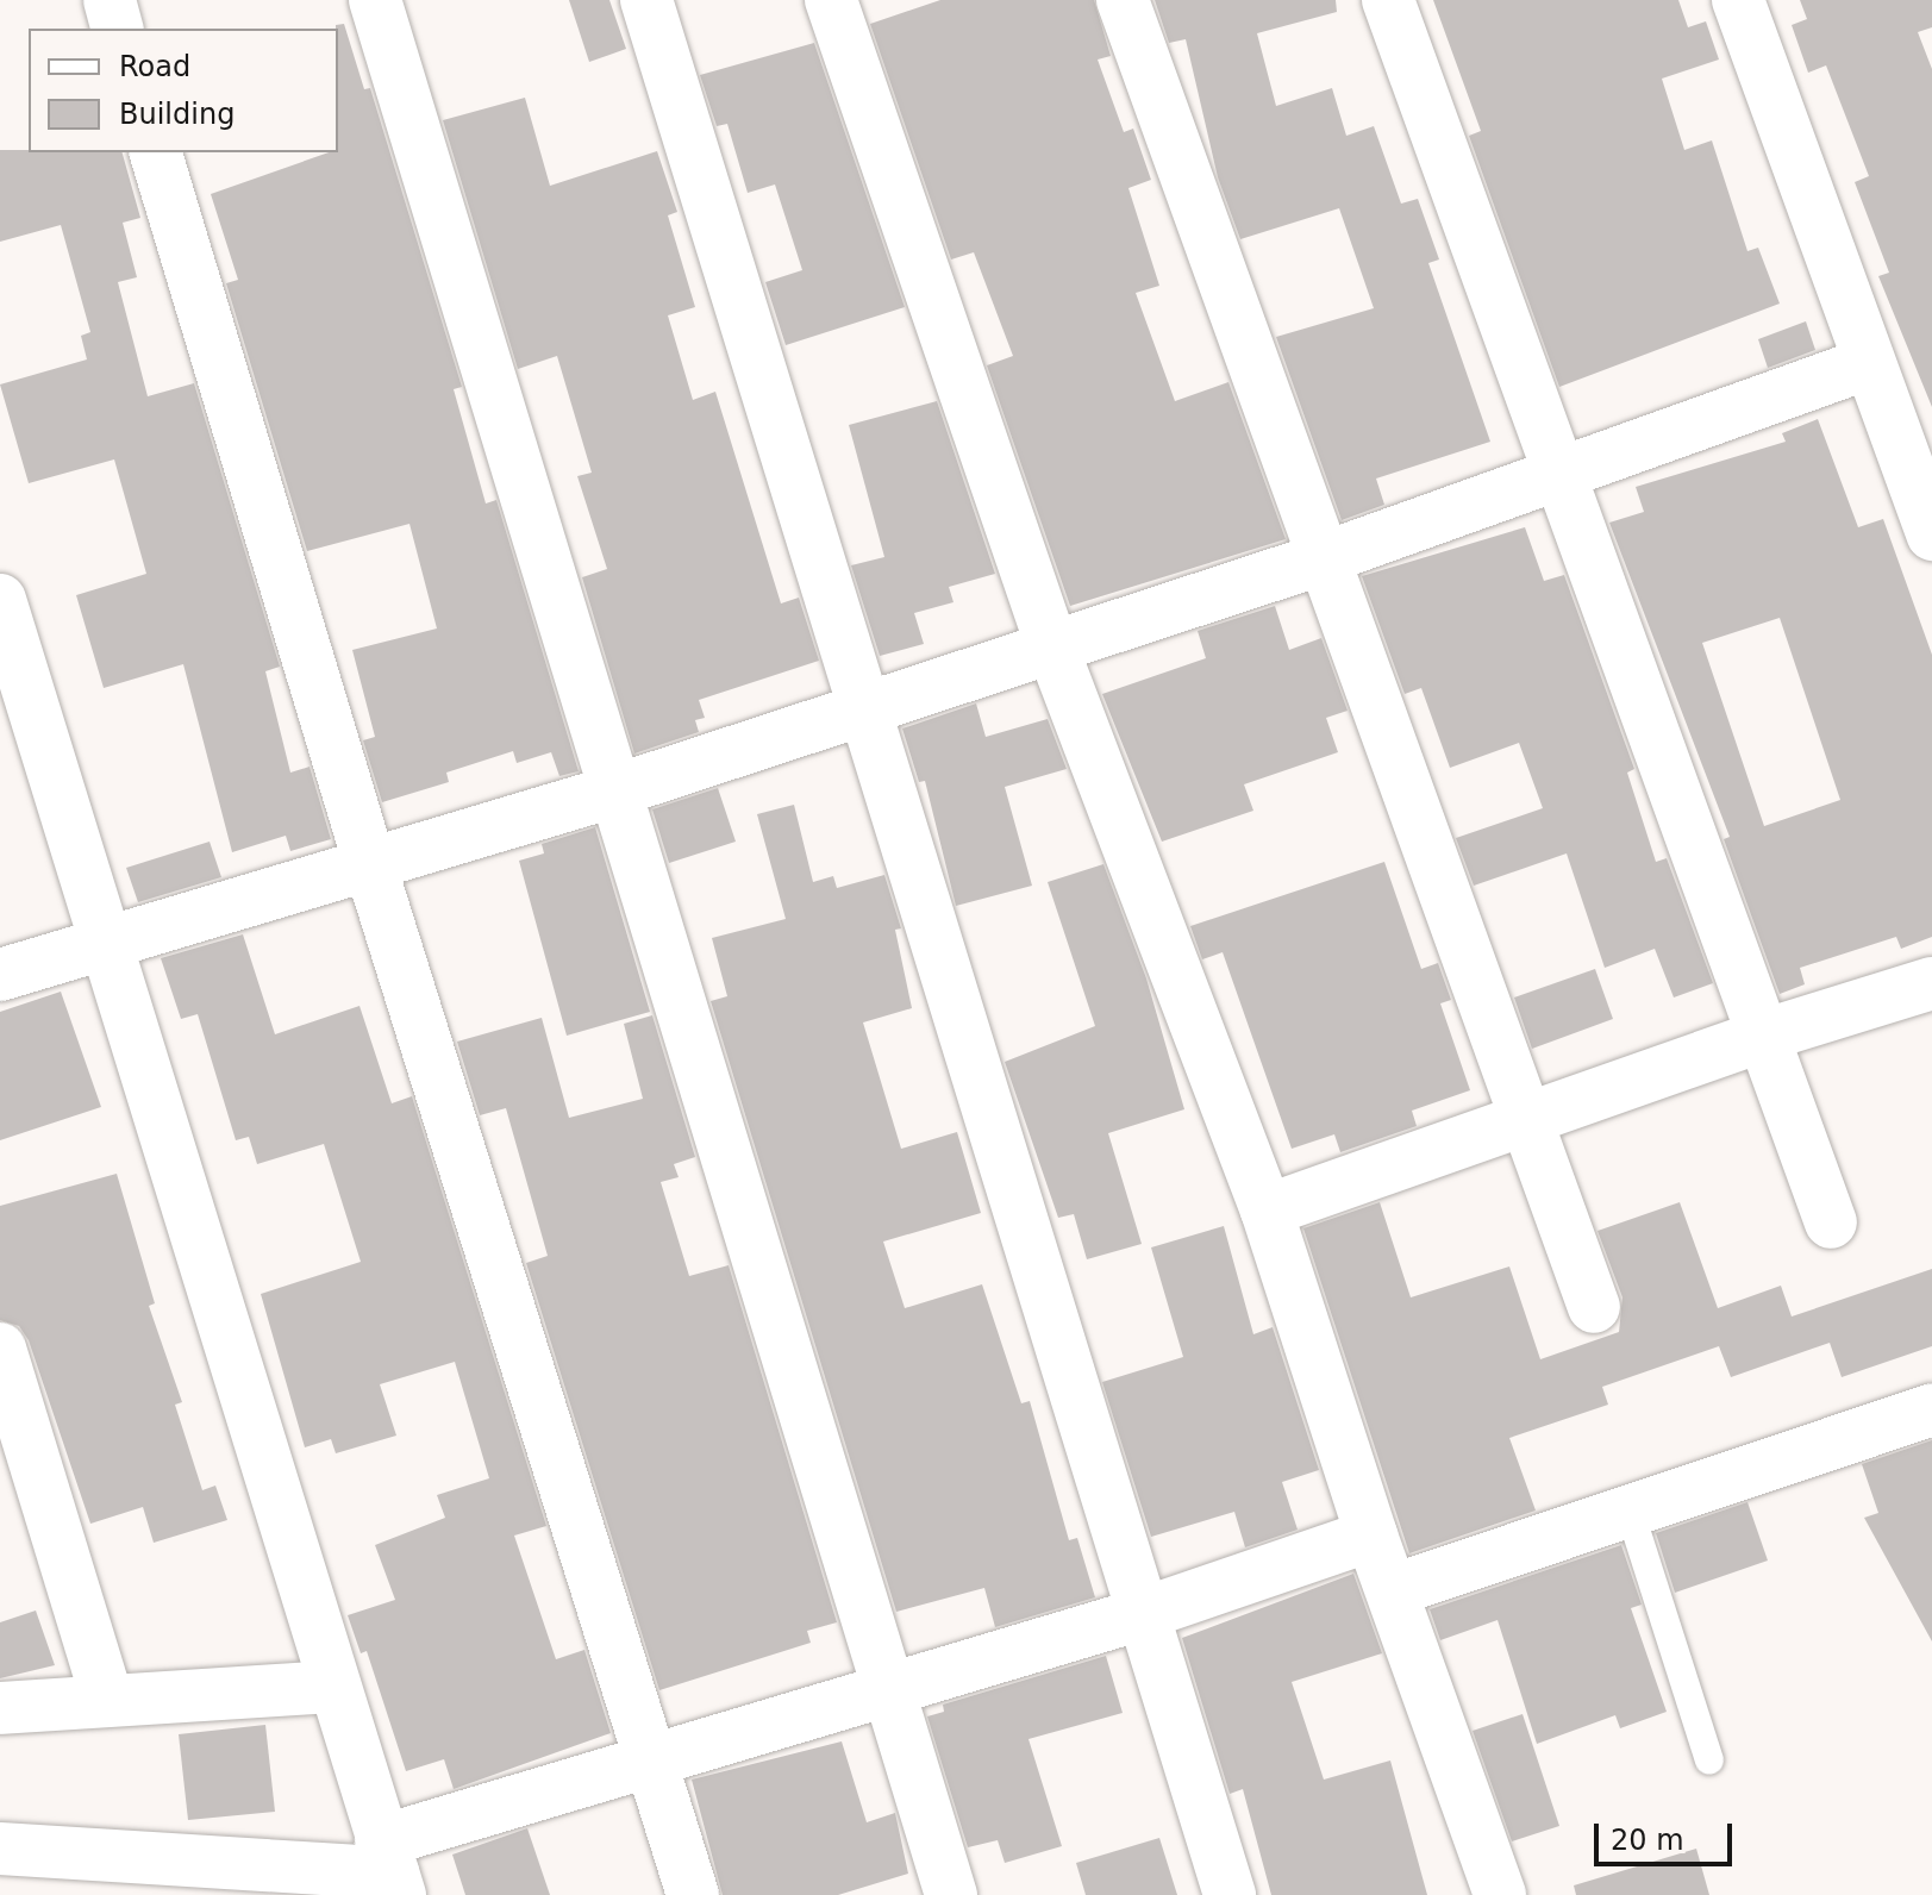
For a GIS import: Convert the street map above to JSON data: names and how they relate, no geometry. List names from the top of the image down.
{
  "legend": ["Road", "Building"],
  "scale_bar": "20 m"
}
